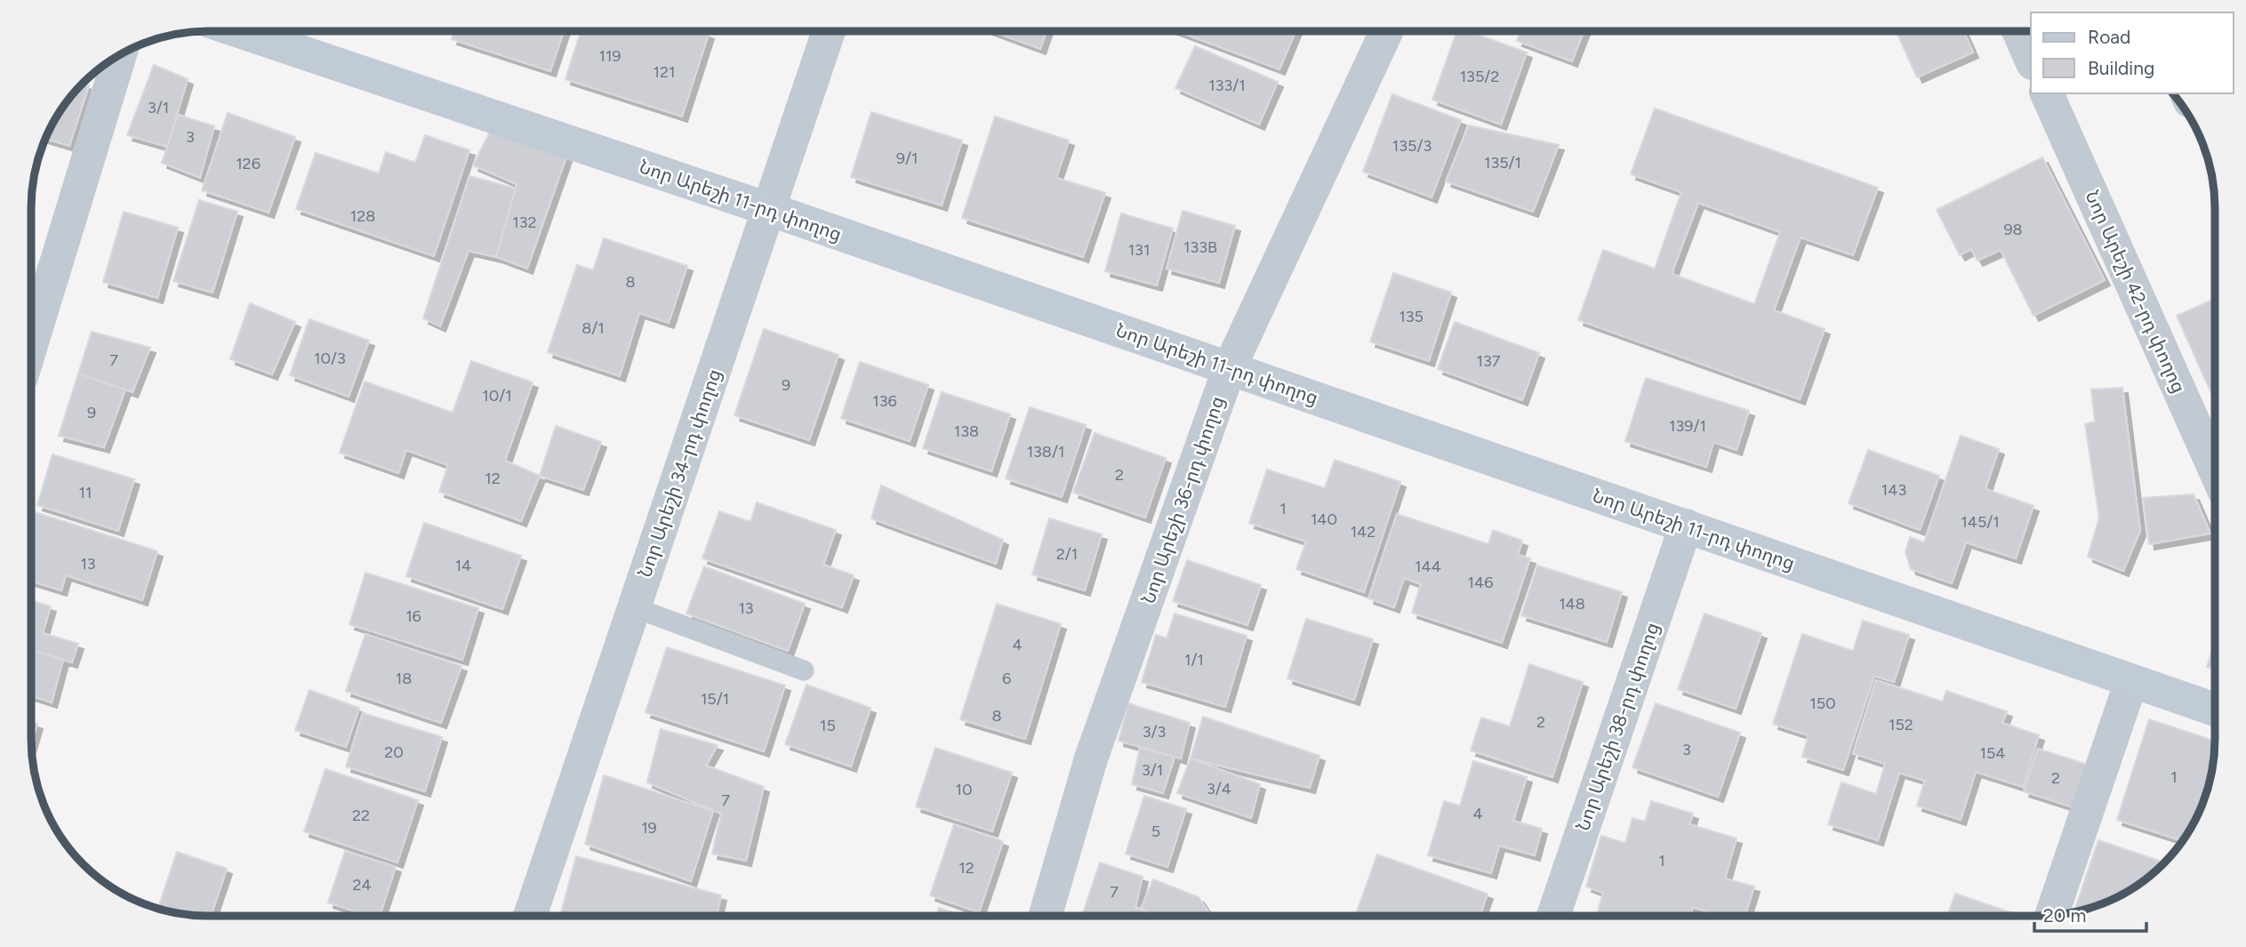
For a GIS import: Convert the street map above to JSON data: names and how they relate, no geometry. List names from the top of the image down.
{
  "streets": {
    "street": [
      "Նոր Արեշի 11-րդ փողոց",
      "Նոր Արեշի 42-րդ փողոց",
      "Նոր Արեշի 34-րդ փողոց",
      "Նոր Արեշի 36-րդ փողոց",
      "Նոր Արեշի 38-րդ փողոց"
    ]
  },
  "crossings": [
    ["Նոր Արեշի 11-րդ փողոց", "Նոր Արեշի 34-րդ փողոց"],
    ["Նոր Արեշի 11-րդ փողոց", "Նոր Արեշի 36-րդ փողոց"],
    ["Նոր Արեշի 11-րդ փողոց", "Նոր Արեշի 38-րդ փողոց"]
  ],
  "house_numbers": [
    "119",
    "121",
    "135/2",
    "133/1",
    "3/1",
    "3",
    "135/3",
    "9/1",
    "135/1",
    "126",
    "128",
    "132",
    "98",
    "133B",
    "131",
    "8",
    "135",
    "8/1",
    "10/3",
    "7",
    "137",
    "9",
    "10/1",
    "136",
    "9",
    "139/1",
    "138",
    "138/1",
    "2",
    "12",
    "143",
    "11",
    "1",
    "140",
    "145/1",
    "142",
    "2/1",
    "13",
    "14",
    "144",
    "146",
    "148",
    "13",
    "16",
    "4",
    "1/1",
    "18",
    "6",
    "15/1",
    "150",
    "8",
    "2",
    "152",
    "15",
    "3/3",
    "3",
    "20",
    "154",
    "3/1",
    "1",
    "2",
    "3/4",
    "10",
    "7",
    "4",
    "22",
    "19",
    "5",
    "1",
    "12",
    "24",
    "7"
  ],
  "legend": ["Road", "Building"],
  "scale_bar": "20 m"
}
